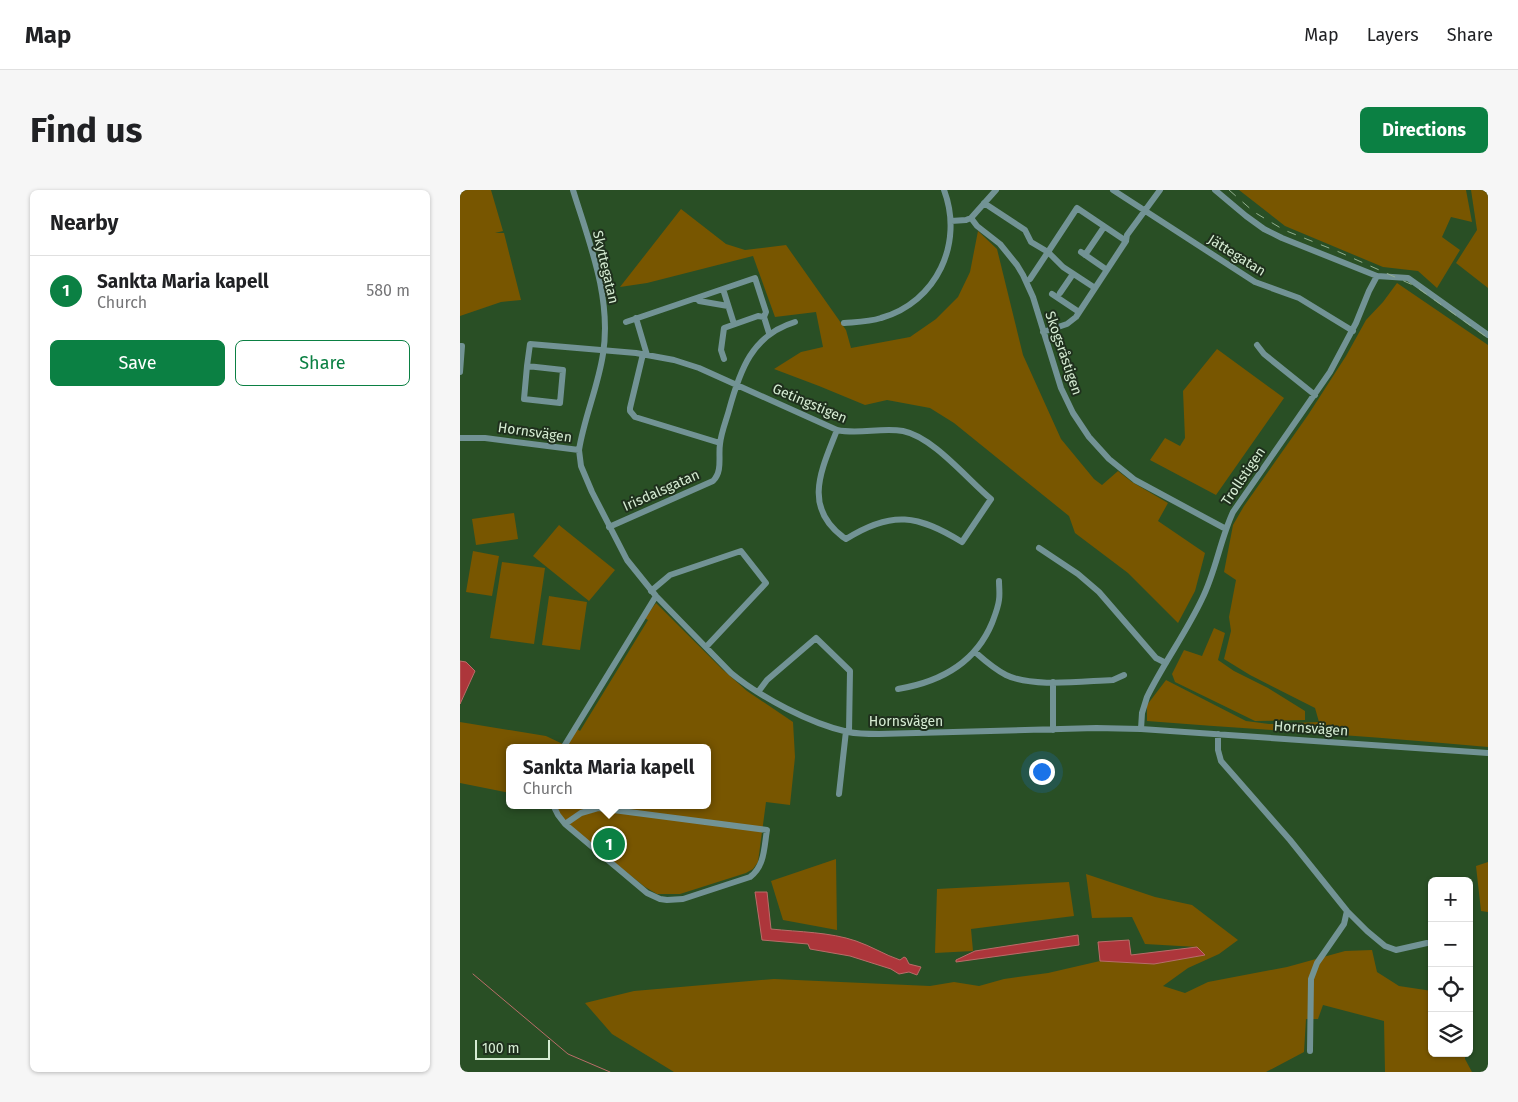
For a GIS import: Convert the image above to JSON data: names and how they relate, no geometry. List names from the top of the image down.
{
  "streets": {
    "street": [
      "Jättegatan",
      "Skyttegatan",
      "Skogsråstigen",
      "Getingstigen",
      "Hornsvägen",
      "Trollstigen",
      "Irisdalsgatan"
    ]
  },
  "crossings": [
    ["Jättegatan", "Trollstigen"],
    ["Skyttegatan", "Getingstigen"],
    ["Skyttegatan", "Hornsvägen"],
    ["Skogsråstigen", "Trollstigen"],
    ["Getingstigen", "Irisdalsgatan"],
    ["Hornsvägen", "Trollstigen"],
    ["Hornsvägen", "Irisdalsgatan"]
  ],
  "scale_bar": "100 m",
  "page": {
    "header": "Map",
    "nav": ["Map", "Layers", "Share"],
    "buttons": [
      "Directions",
      ["Save", "Share"]
    ],
    "title": "Find us",
    "heading": "Nearby",
    "list": [
      {
        "mark": "1",
        "name": "Sankta Maria kapell",
        "note": "Church",
        "value": "580 m"
      }
    ],
    "popup": ["Sankta Maria kapell", "Church"],
    "pins": "1",
    "map_buttons": ["+", "−"],
    "scale": "100 m"
  }
}
